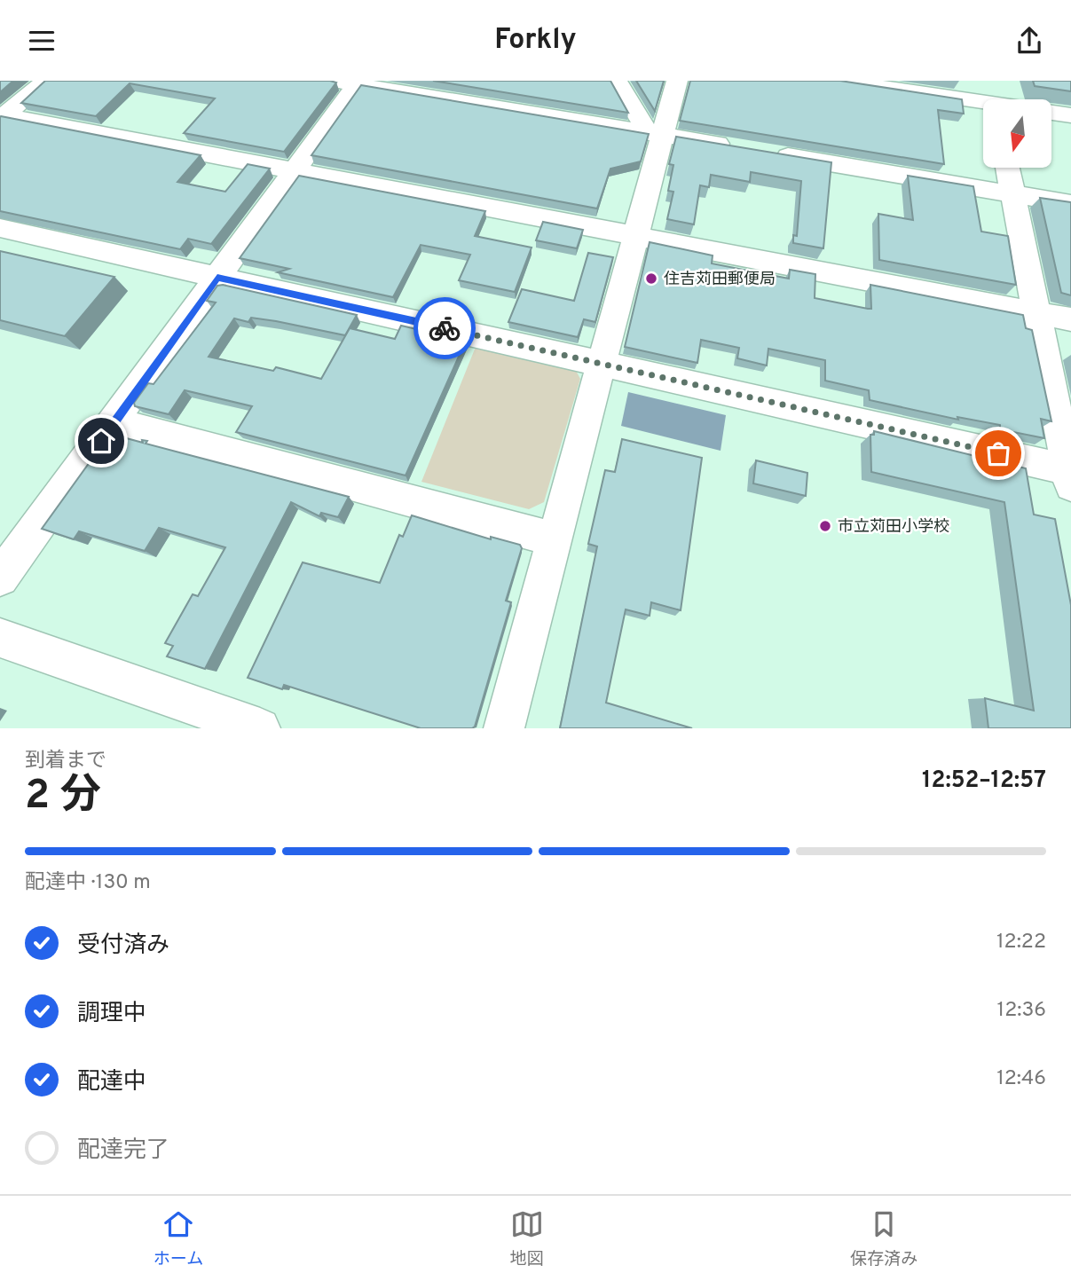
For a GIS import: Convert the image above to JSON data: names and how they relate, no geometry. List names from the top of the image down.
{
  "places": ["住吉苅田郵便局", "市立苅田小学校"],
  "north": "bottom",
  "page": {
    "header": "Forkly",
    "heading": ["2 分", "到着まで", "12:52–12:57"],
    "bar": "配達中 · 130 m",
    "list": [
      ["受付済み", "12:22"],
      ["調理中", "12:36"],
      ["配達中", "12:46"],
      "配達完了"
    ],
    "tabs": ["ホーム", "地図", "保存済み"]
  }
}
